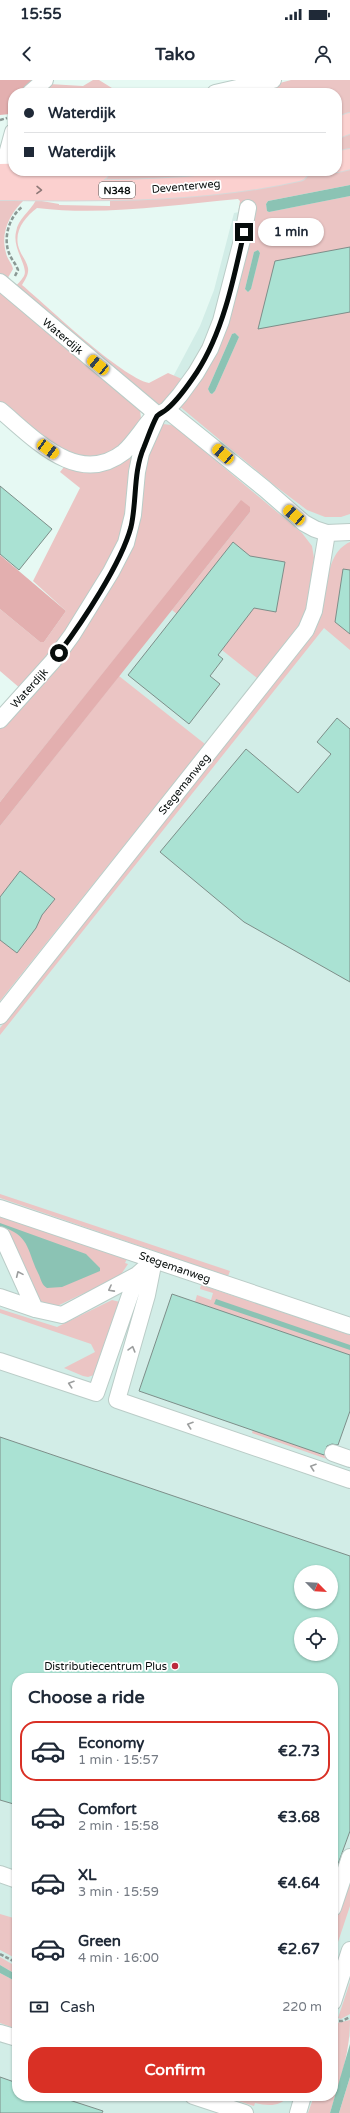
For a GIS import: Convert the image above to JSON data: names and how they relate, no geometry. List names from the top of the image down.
{
  "streets": {
    "main road": ["Deventerweg", "N348"],
    "street": ["Waterdijk", "Stegemanweg"]
  },
  "crossings": [
    ["Deventerweg", "N348"]
  ],
  "one_way": ["Deventerweg"],
  "places": ["Distributiecentrum Plus"],
  "north": "bottom right",
  "page": {
    "status": "15:55",
    "header": "Tako",
    "banner": ["Waterdijk", "Waterdijk"],
    "bubble": "1 min",
    "heading": "Choose a ride",
    "list": [
      {
        "name": "Economy",
        "note": "1 min · 15:57",
        "value": "€2.73"
      },
      {
        "name": "Comfort",
        "note": "2 min · 15:58",
        "value": "€3.68"
      },
      {
        "name": "XL",
        "note": "3 min · 15:59",
        "value": "€4.64"
      },
      {
        "name": "Green",
        "note": "4 min · 16:00",
        "value": "€2.67"
      }
    ],
    "pay": ["Cash", "220 m"],
    "buttons": "Confirm"
  }
}
